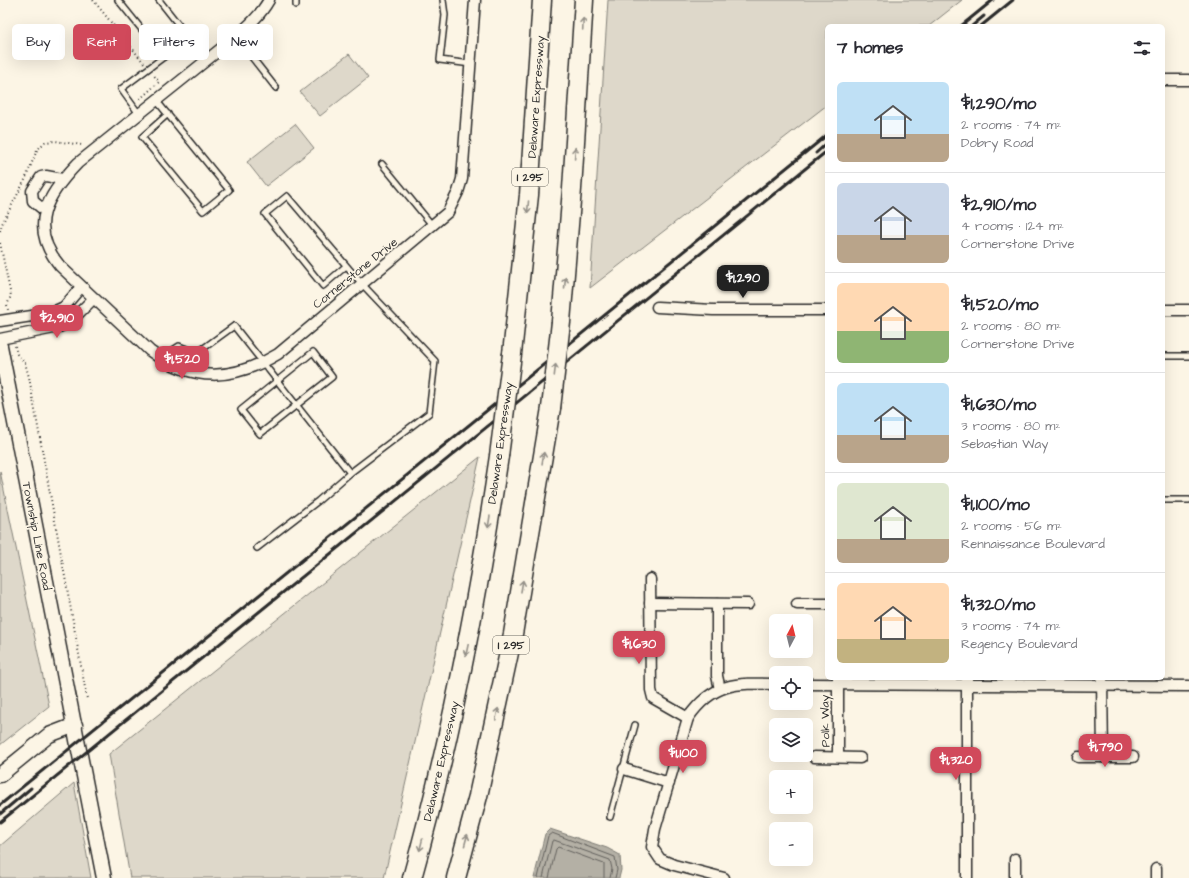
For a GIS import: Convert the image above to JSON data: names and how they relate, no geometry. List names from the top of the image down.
{
  "streets": {
    "highway": ["Delaware Expressway", "I 295"],
    "street": ["Cornerstone Drive", "Township Line Road", "Polk Way"]
  },
  "north": "top",
  "page": {
    "chip": [
      "Buy",
      "Rent",
      "Filters",
      "New"
    ],
    "heading": "7 homes",
    "list": [
      {
        "name": "$1,290/mo",
        "note": "2 rooms · 74 m² · Dobry Road"
      },
      {
        "name": "$2,910/mo",
        "note": "4 rooms · 124 m² · Cornerstone Drive"
      },
      {
        "name": "$1,520/mo",
        "note": "2 rooms · 80 m² · Cornerstone Drive"
      },
      {
        "name": "$1,630/mo",
        "note": "3 rooms · 80 m² · Sebastian Way"
      },
      {
        "name": "$1,100/mo",
        "note": "2 rooms · 56 m² · Rennaissance Boulevard"
      },
      {
        "name": "$1,320/mo",
        "note": "3 rooms · 74 m² · Regency Boulevard"
      }
    ],
    "price": [
      "$1,290",
      "$2,910",
      "$1,520",
      "$1,630",
      "$1,790",
      "$1,100",
      "$1,320"
    ],
    "map_buttons": ["+", "−"]
  }
}
